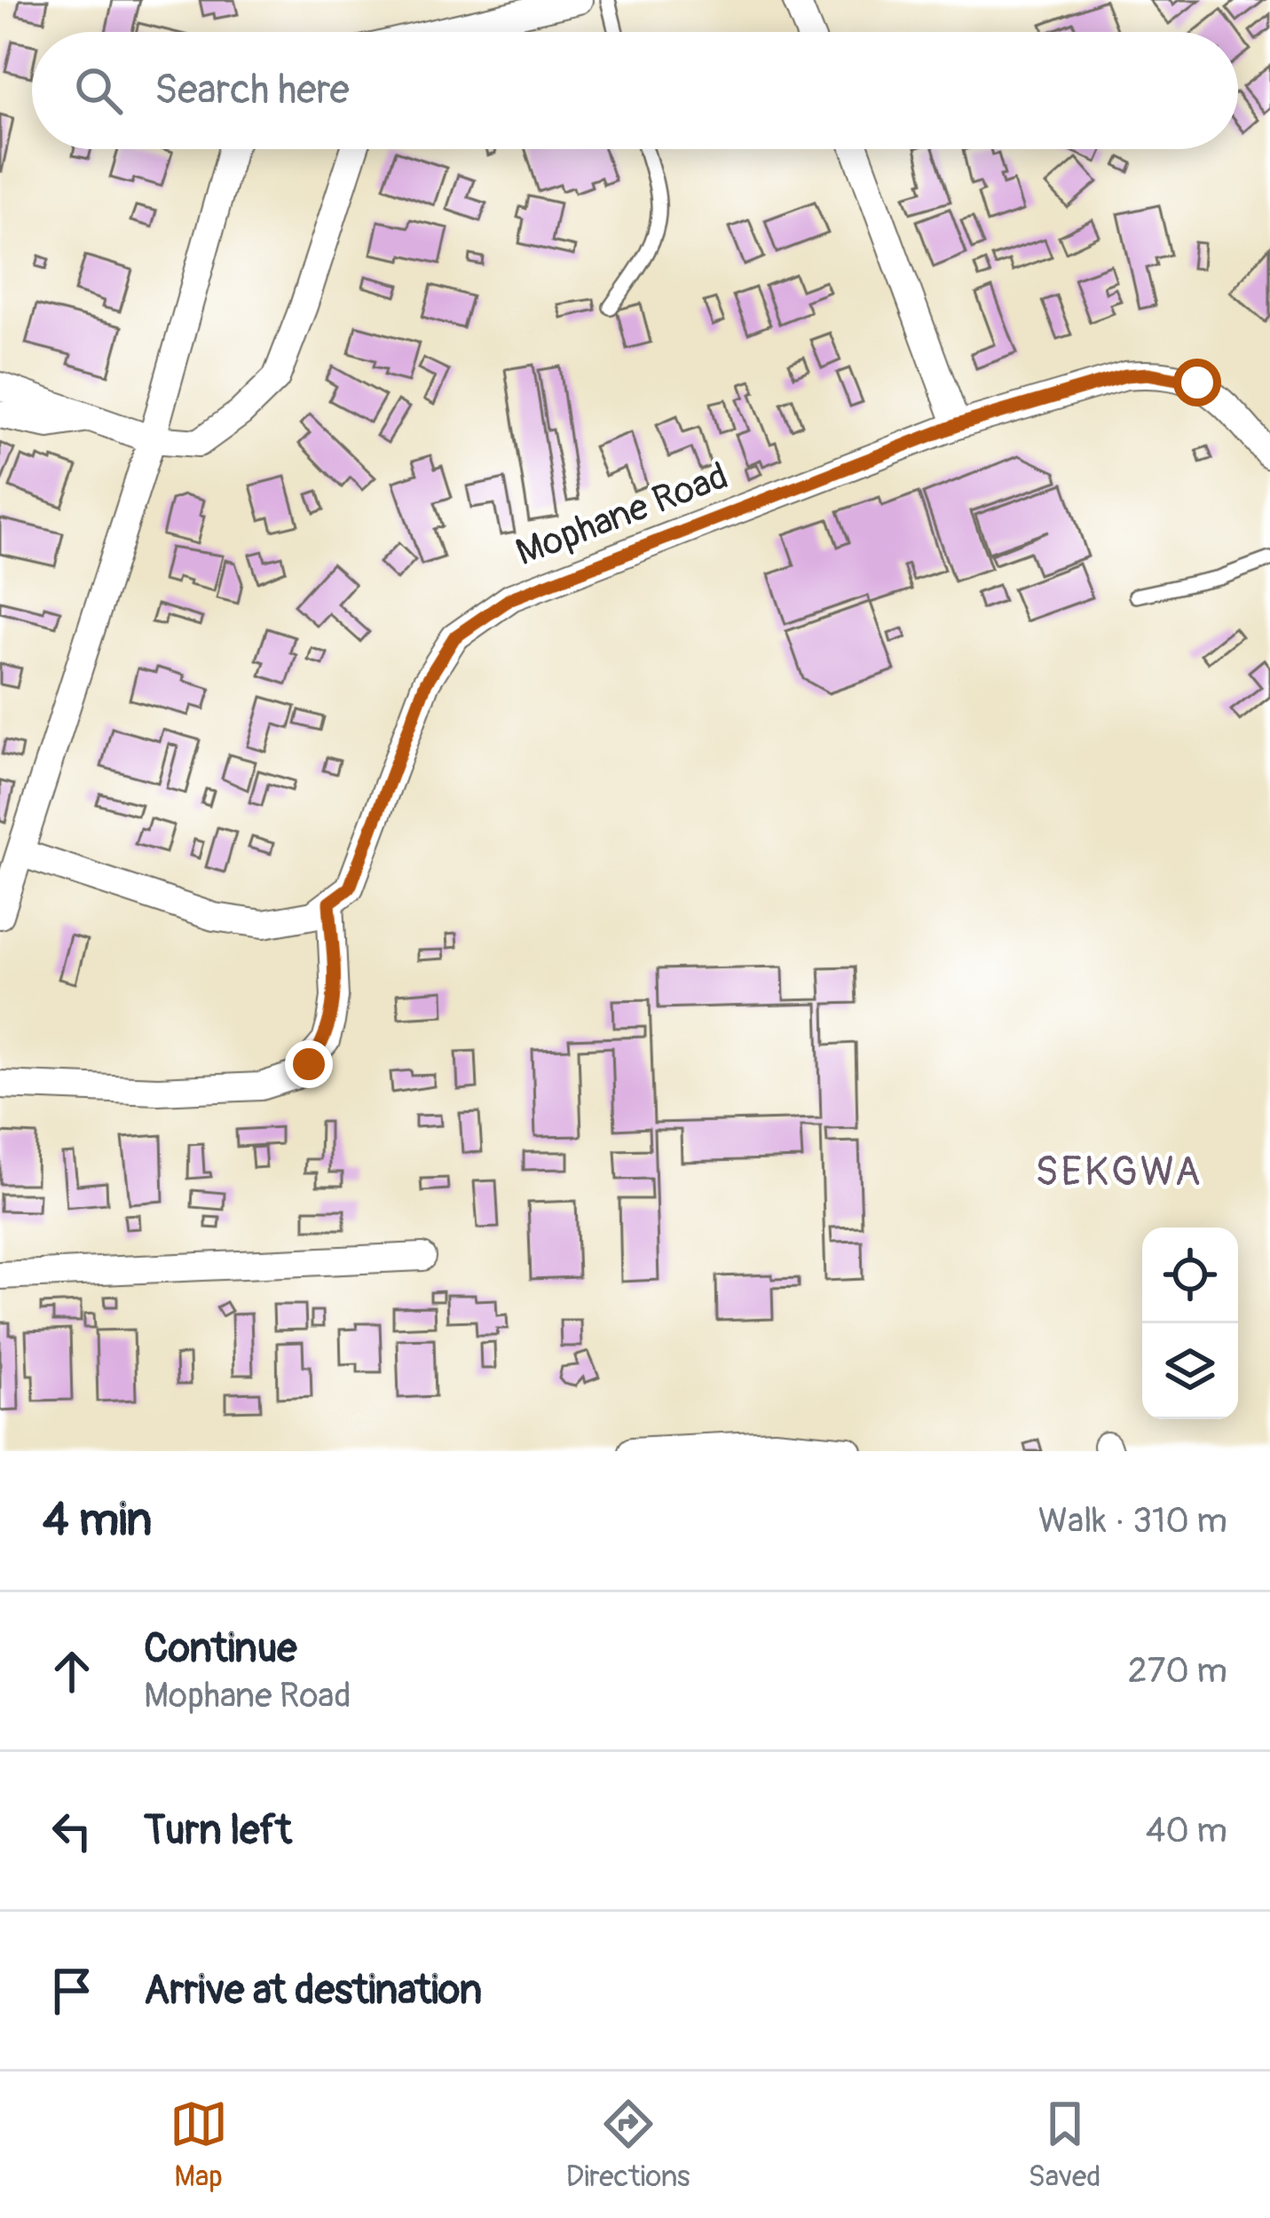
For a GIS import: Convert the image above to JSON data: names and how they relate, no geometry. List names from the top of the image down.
{
  "streets": {
    "street": ["Mophane Road"]
  },
  "districts": ["SEKGWA"],
  "page": {
    "search": "Search here",
    "heading": ["4 min", "Walk · 310 m"],
    "list": [
      ["Continue", "Mophane Road", "270 m"],
      ["Turn left", "40 m"],
      "Arrive at destination"
    ],
    "nav": ["Map", "Directions", "Saved"]
  }
}
